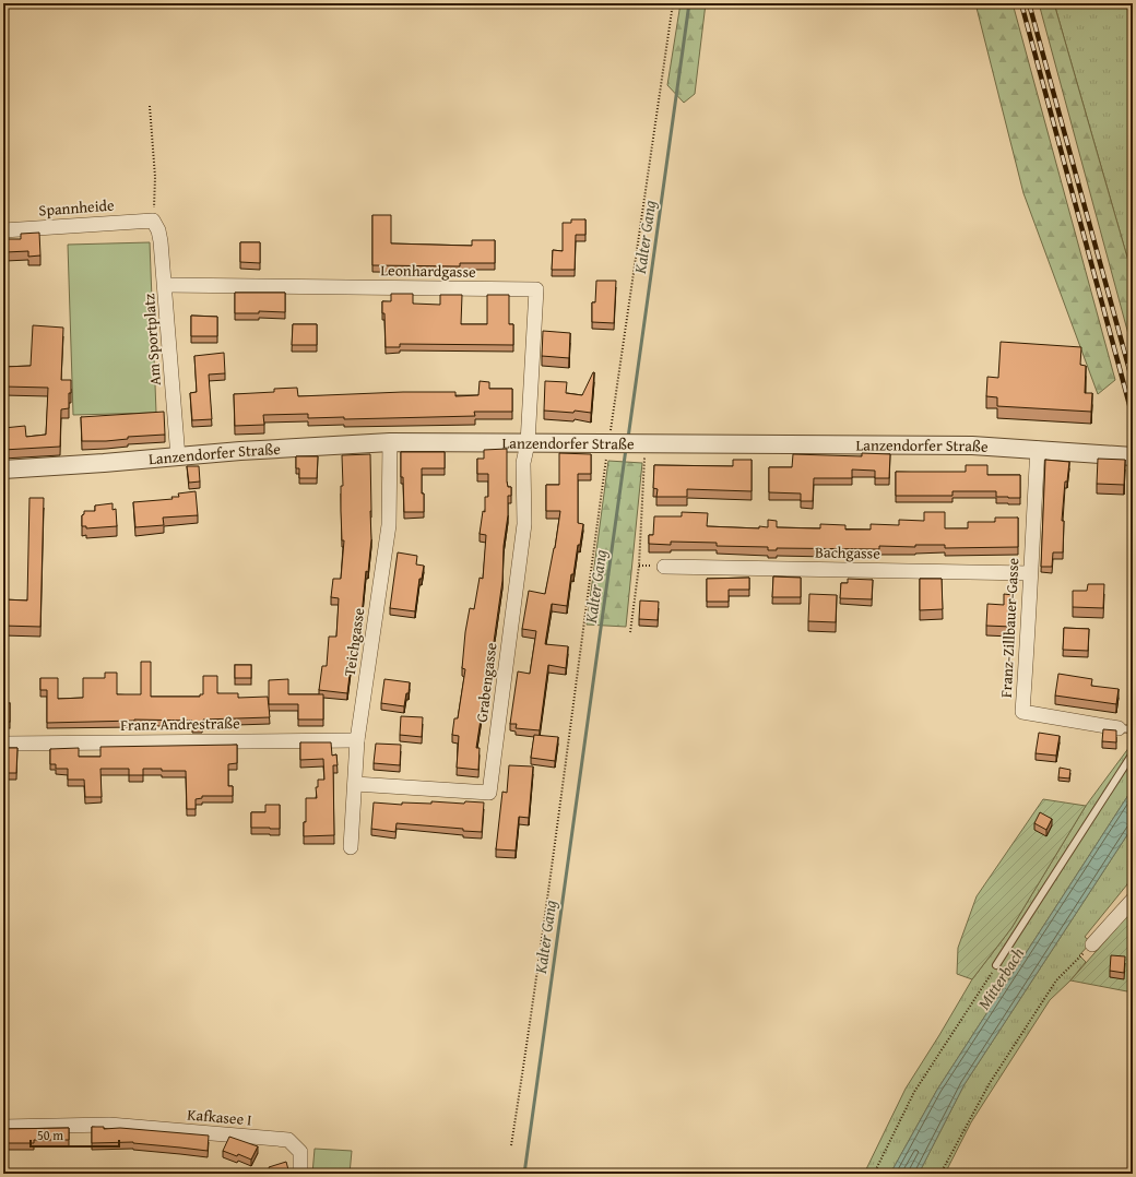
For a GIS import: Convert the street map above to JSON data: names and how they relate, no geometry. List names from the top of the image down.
{
  "streets": {
    "street": [
      "Spannheide",
      "Leonhardgasse",
      "Am Sportplatz",
      "Lanzendorfer Straße",
      "Bachgasse",
      "Franz-Zillbauer-Gasse",
      "Teichgasse",
      "Grabengasse",
      "Franz Andrestraße",
      "Kafkasee I"
    ]
  },
  "crossings": [
    ["Spannheide", "Am Sportplatz"],
    ["Leonhardgasse", "Am Sportplatz"],
    ["Leonhardgasse", "Lanzendorfer Straße"],
    ["Leonhardgasse", "Grabengasse"],
    ["Am Sportplatz", "Lanzendorfer Straße"],
    ["Lanzendorfer Straße", "Franz-Zillbauer-Gasse"],
    ["Lanzendorfer Straße", "Teichgasse"],
    ["Lanzendorfer Straße", "Grabengasse"],
    ["Bachgasse", "Franz-Zillbauer-Gasse"],
    ["Teichgasse", "Grabengasse"],
    ["Teichgasse", "Franz Andrestraße"]
  ],
  "water": ["Kalter Gang", "Mitterbach"],
  "scale_bar": "50 m"
}
